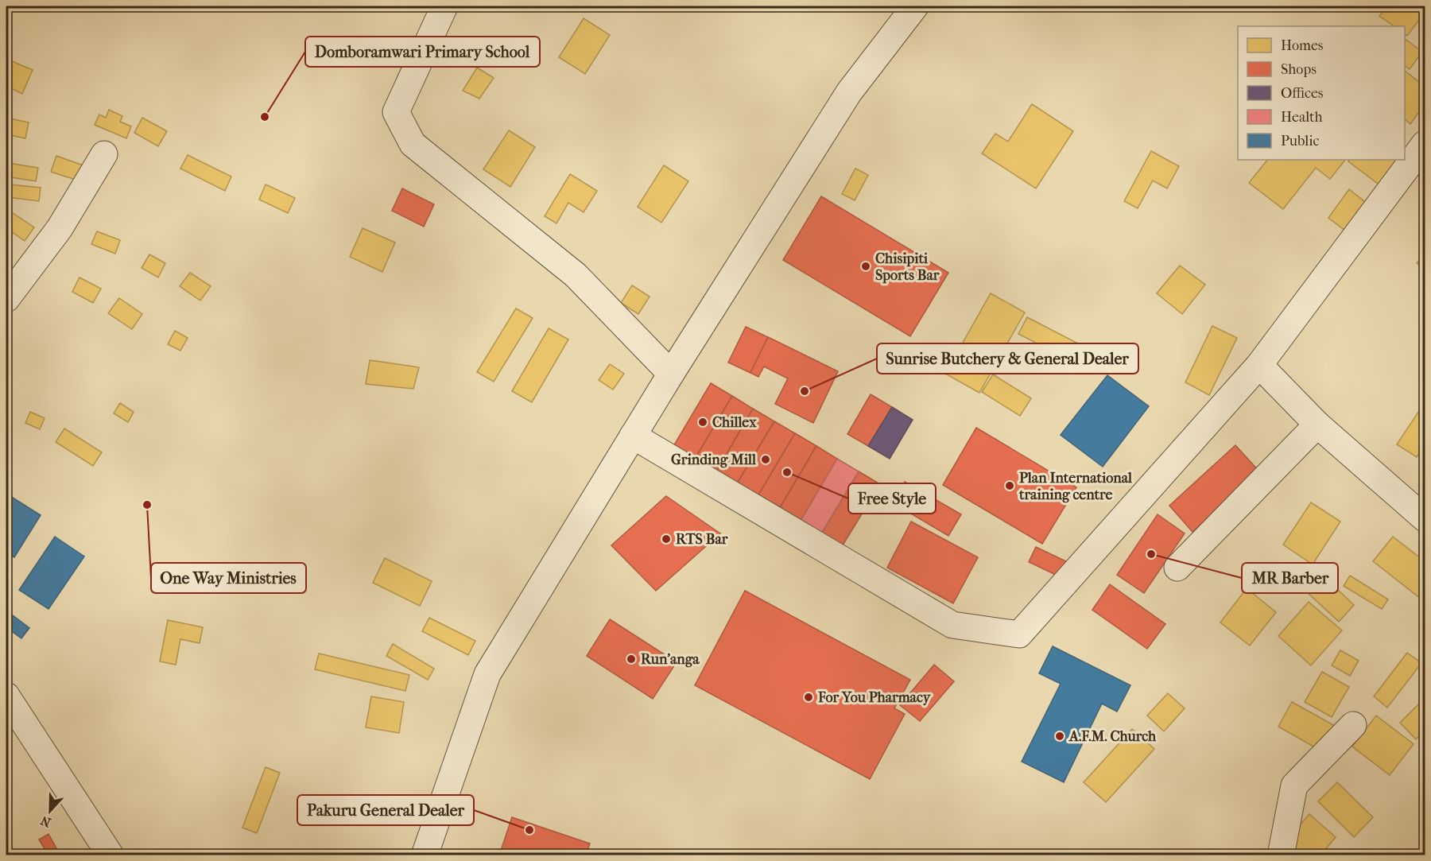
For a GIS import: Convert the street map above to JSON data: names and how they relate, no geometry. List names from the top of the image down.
{
  "places": [
    "Domboramwari Primary School",
    "Chisipiti Sports Bar",
    "Sunrise Butchery & General Dealer",
    "Chillex",
    "Grinding Mill",
    "Free Style",
    "Plan International training centre",
    "One Way Ministries",
    "RTS Bar",
    "MR Barber",
    "Run'anga",
    "For You Pharmacy",
    "A.F.M. Church",
    "Pakuru General Dealer"
  ],
  "legend": [
    "Homes",
    "Shops",
    "Offices",
    "Health",
    "Public"
  ],
  "north": "bottom"
}
